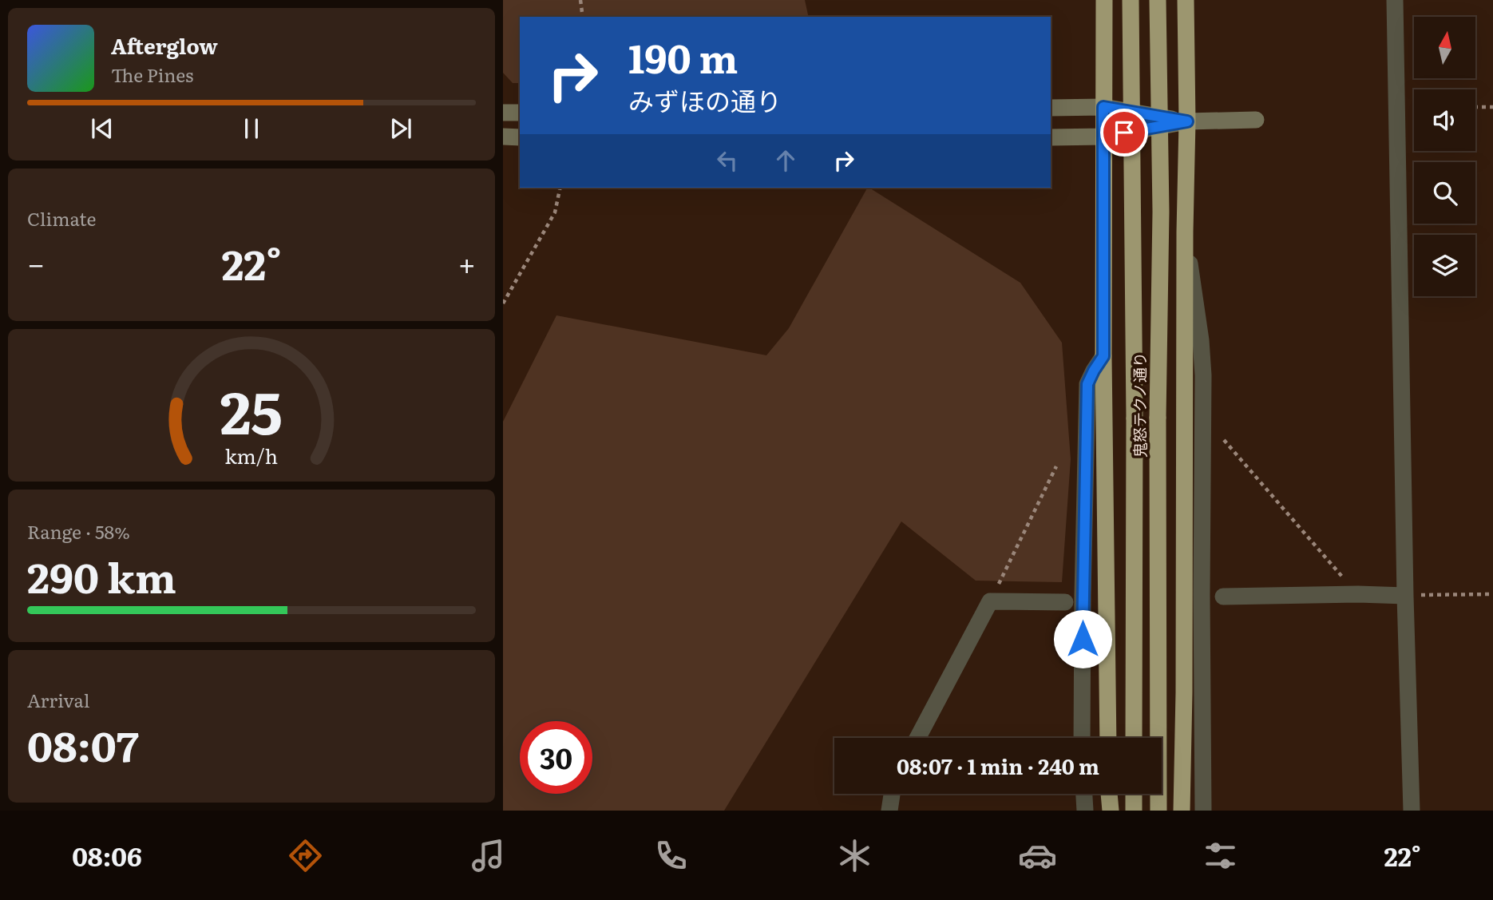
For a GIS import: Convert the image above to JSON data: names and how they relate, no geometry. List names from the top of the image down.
{
  "streets": {
    "highway": ["鬼怒テクノ通り"]
  },
  "north": "top",
  "page": {
    "turn": ["190 m", "みずほの通り"],
    "song": ["Afterglow", "The Pines"],
    "tile": [
      "Climate",
      ["Range · 58%", "290 km"],
      ["Arrival", "08:07"]
    ],
    "heat": ["−", "22°", "+"],
    "limit": "30",
    "trip": "08:07 · 1 min · 240 m",
    "tabs": ["08:06", "22°"],
    "gauge": ["25", "km/h"]
  }
}
